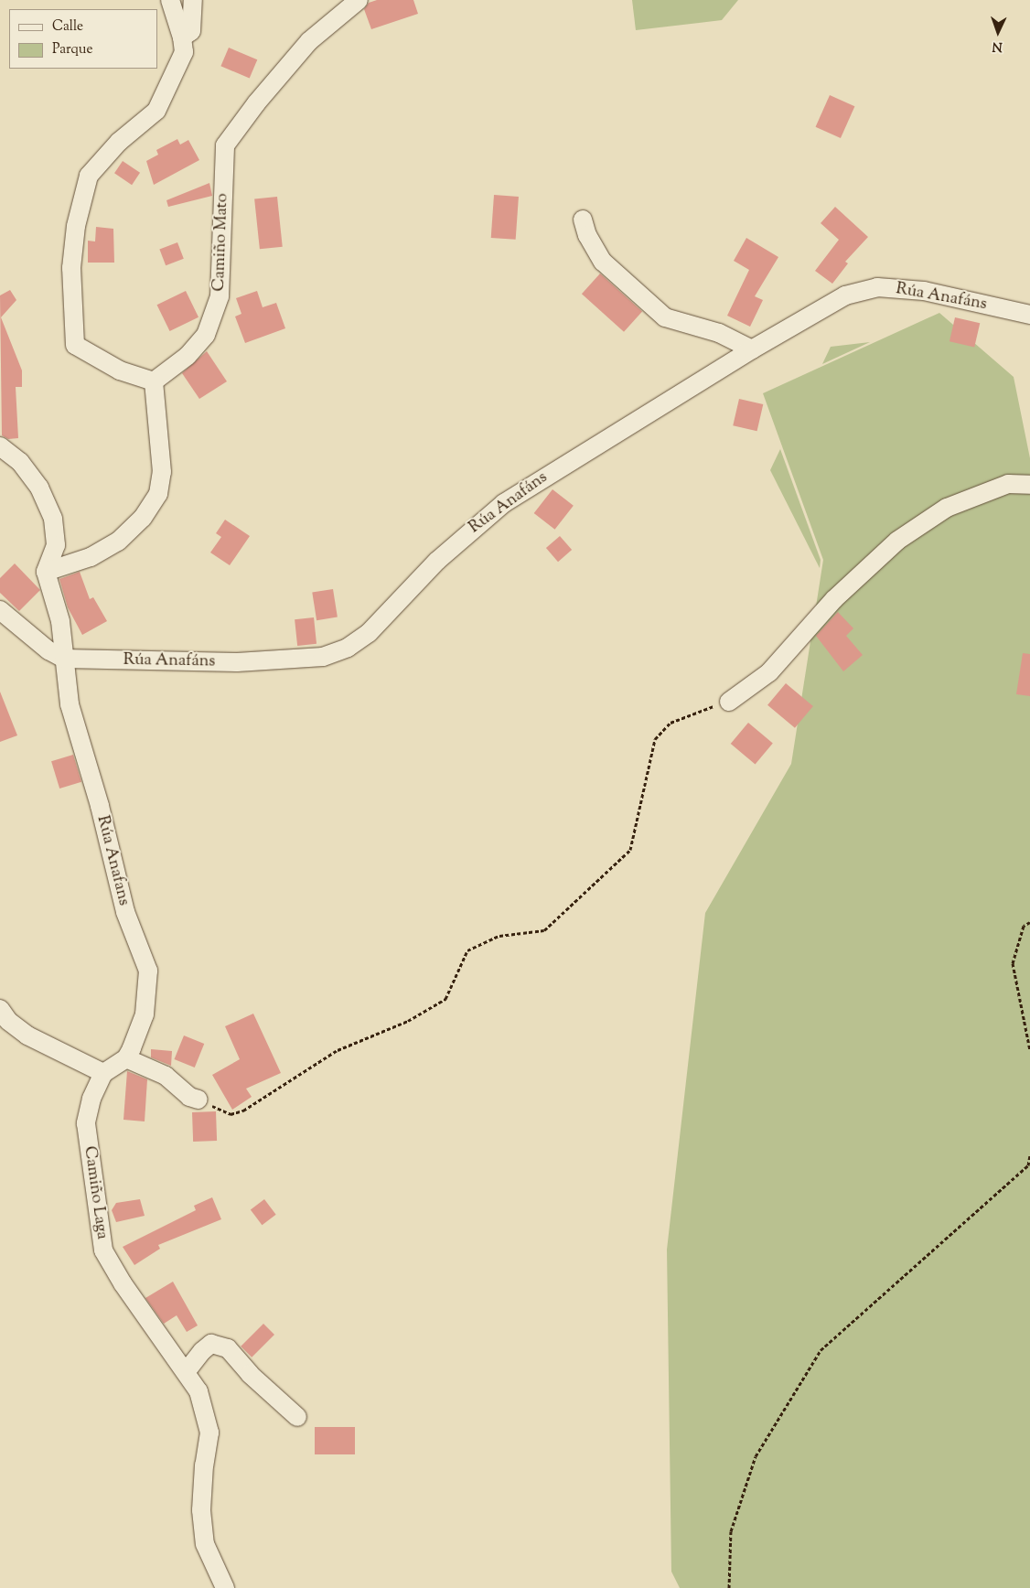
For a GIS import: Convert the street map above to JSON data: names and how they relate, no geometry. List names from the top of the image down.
{
  "streets": {
    "street": [
      "Camiño Mato",
      "Rúa Anafáns",
      "Rúa Anafans",
      "Camiño Laga"
    ]
  },
  "crossings": [
    ["Rúa Anafáns", "Rúa Anafans"]
  ],
  "legend": ["Calle", "Parque"],
  "north": "bottom"
}
